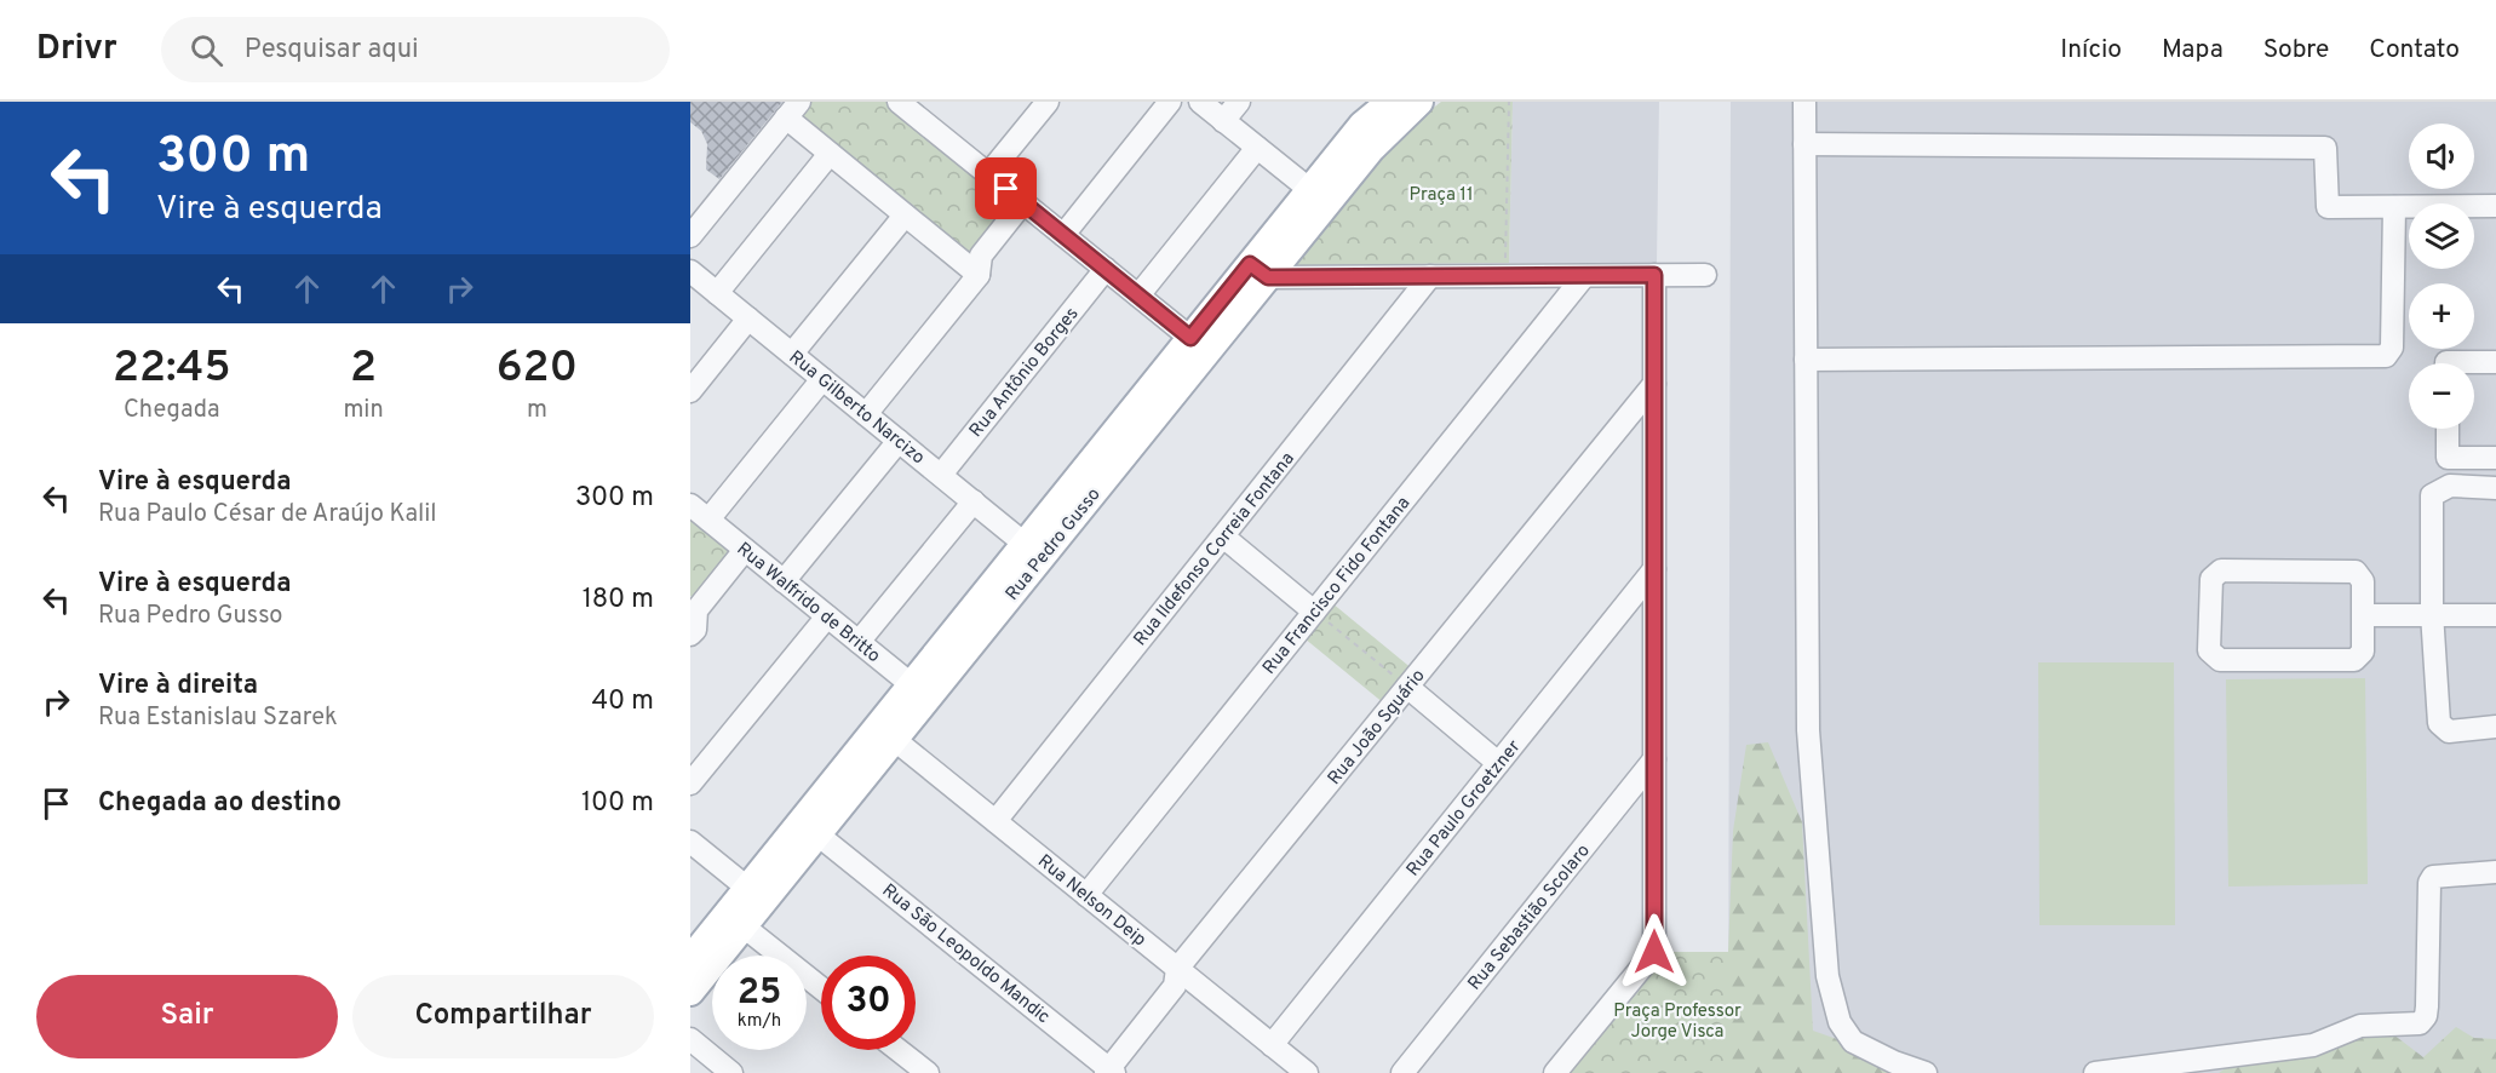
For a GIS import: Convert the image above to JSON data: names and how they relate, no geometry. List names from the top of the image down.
{
  "streets": {
    "main road": ["Rua Pedro Gusso"],
    "street": [
      "Rua Antônio Borges",
      "Rua Gilberto Narcizo",
      "Rua Ildefonso Correia Fontana",
      "Rua Francisco Fido Fontana",
      "Rua Walfrido de Britto",
      "Rua João Sguário",
      "Rua Paulo Groetzner",
      "Rua Nelson Deip",
      "Rua Sebastião Scolaro",
      "Rua São Leopoldo Mandic"
    ]
  },
  "crossings": [
    ["Rua Antônio Borges", "Rua Gilberto Narcizo"],
    ["Rua Gilberto Narcizo", "Rua Pedro Gusso"],
    ["Rua Pedro Gusso", "Rua Walfrido de Britto"],
    ["Rua Pedro Gusso", "Rua Nelson Deip"],
    ["Rua Pedro Gusso", "Rua São Leopoldo Mandic"],
    ["Rua Ildefonso Correia Fontana", "Rua Nelson Deip"],
    ["Rua Francisco Fido Fontana", "Rua Nelson Deip"],
    ["Rua João Sguário", "Rua Nelson Deip"],
    ["Rua João Sguário", "Rua São Leopoldo Mandic"],
    ["Rua Paulo Groetzner", "Rua Nelson Deip"]
  ],
  "parks": ["Praça 11", "Praça Professor Jorge Visca"],
  "page": {
    "header": "Drivr",
    "search": "Pesquisar aqui",
    "nav": [
      "Início",
      "Mapa",
      "Sobre",
      "Contato"
    ],
    "turn": ["300 m", "Vire à esquerda"],
    "map_buttons": ["+", "−"],
    "eta": [
      "22:45",
      "Chegada",
      "2",
      "min",
      "620",
      "m"
    ],
    "list": [
      {
        "name": "Vire à esquerda",
        "note": "Rua Paulo César de Araújo Kalil",
        "value": "300 m"
      },
      {
        "name": "Vire à esquerda",
        "note": "Rua Pedro Gusso",
        "value": "180 m"
      },
      {
        "name": "Vire à direita",
        "note": "Rua Estanislau Szarek",
        "value": "40 m"
      },
      {
        "name": "Chegada ao destino",
        "value": "100 m"
      }
    ],
    "speed": "25 km/h",
    "limit": "30",
    "buttons": ["Sair", "Compartilhar"]
  }
}
